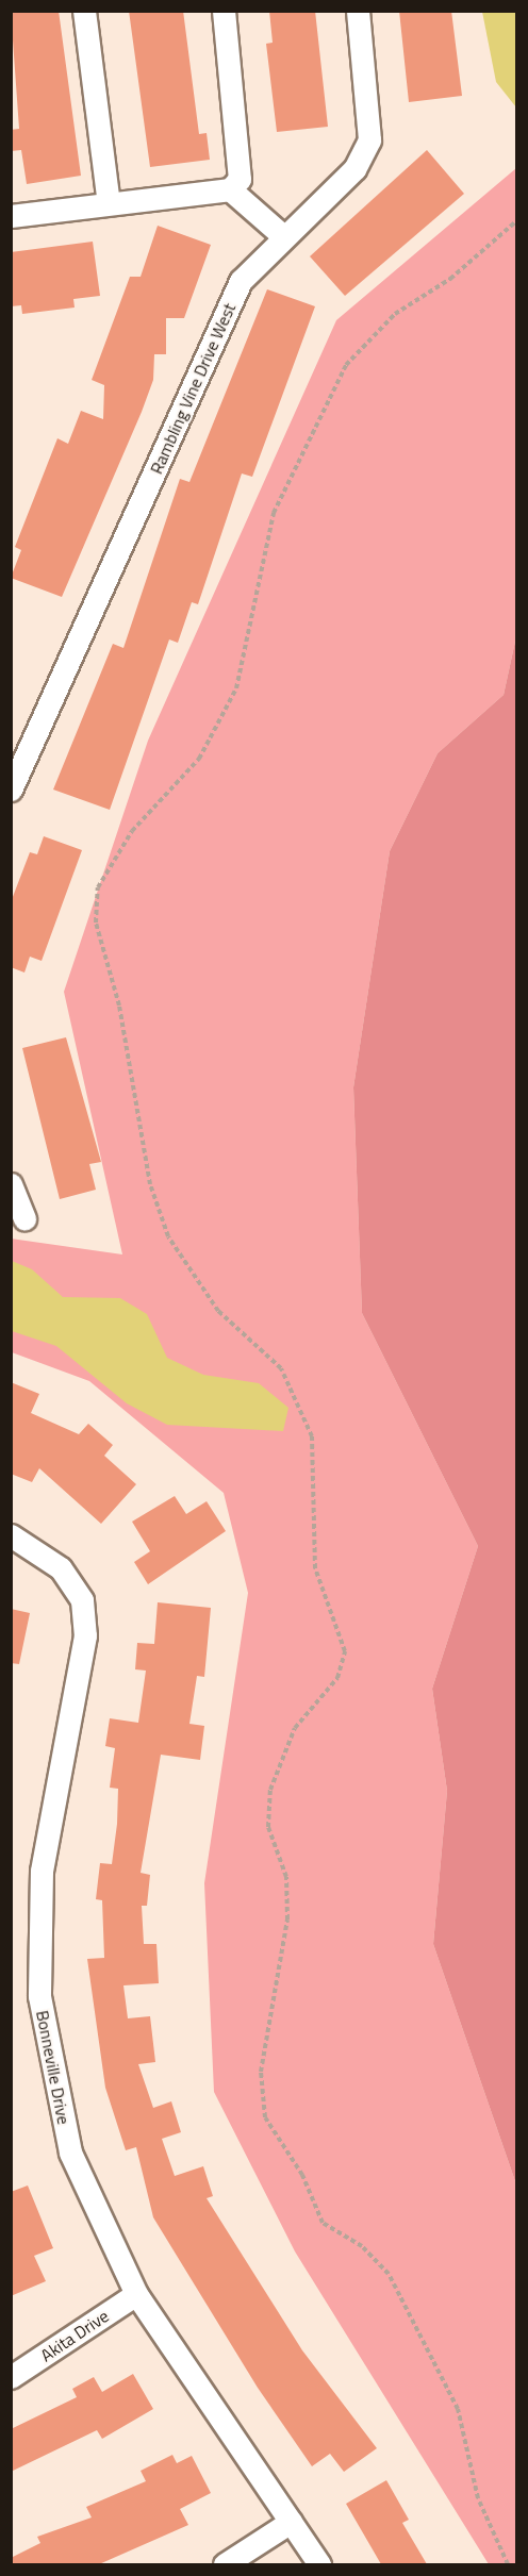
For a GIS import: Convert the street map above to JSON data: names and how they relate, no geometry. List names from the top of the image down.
{
  "streets": {
    "street": ["Rambling Vine Drive West", "Bonneville Drive", "Akita Drive"]
  },
  "crossings": [
    ["Bonneville Drive", "Akita Drive"]
  ]
}
